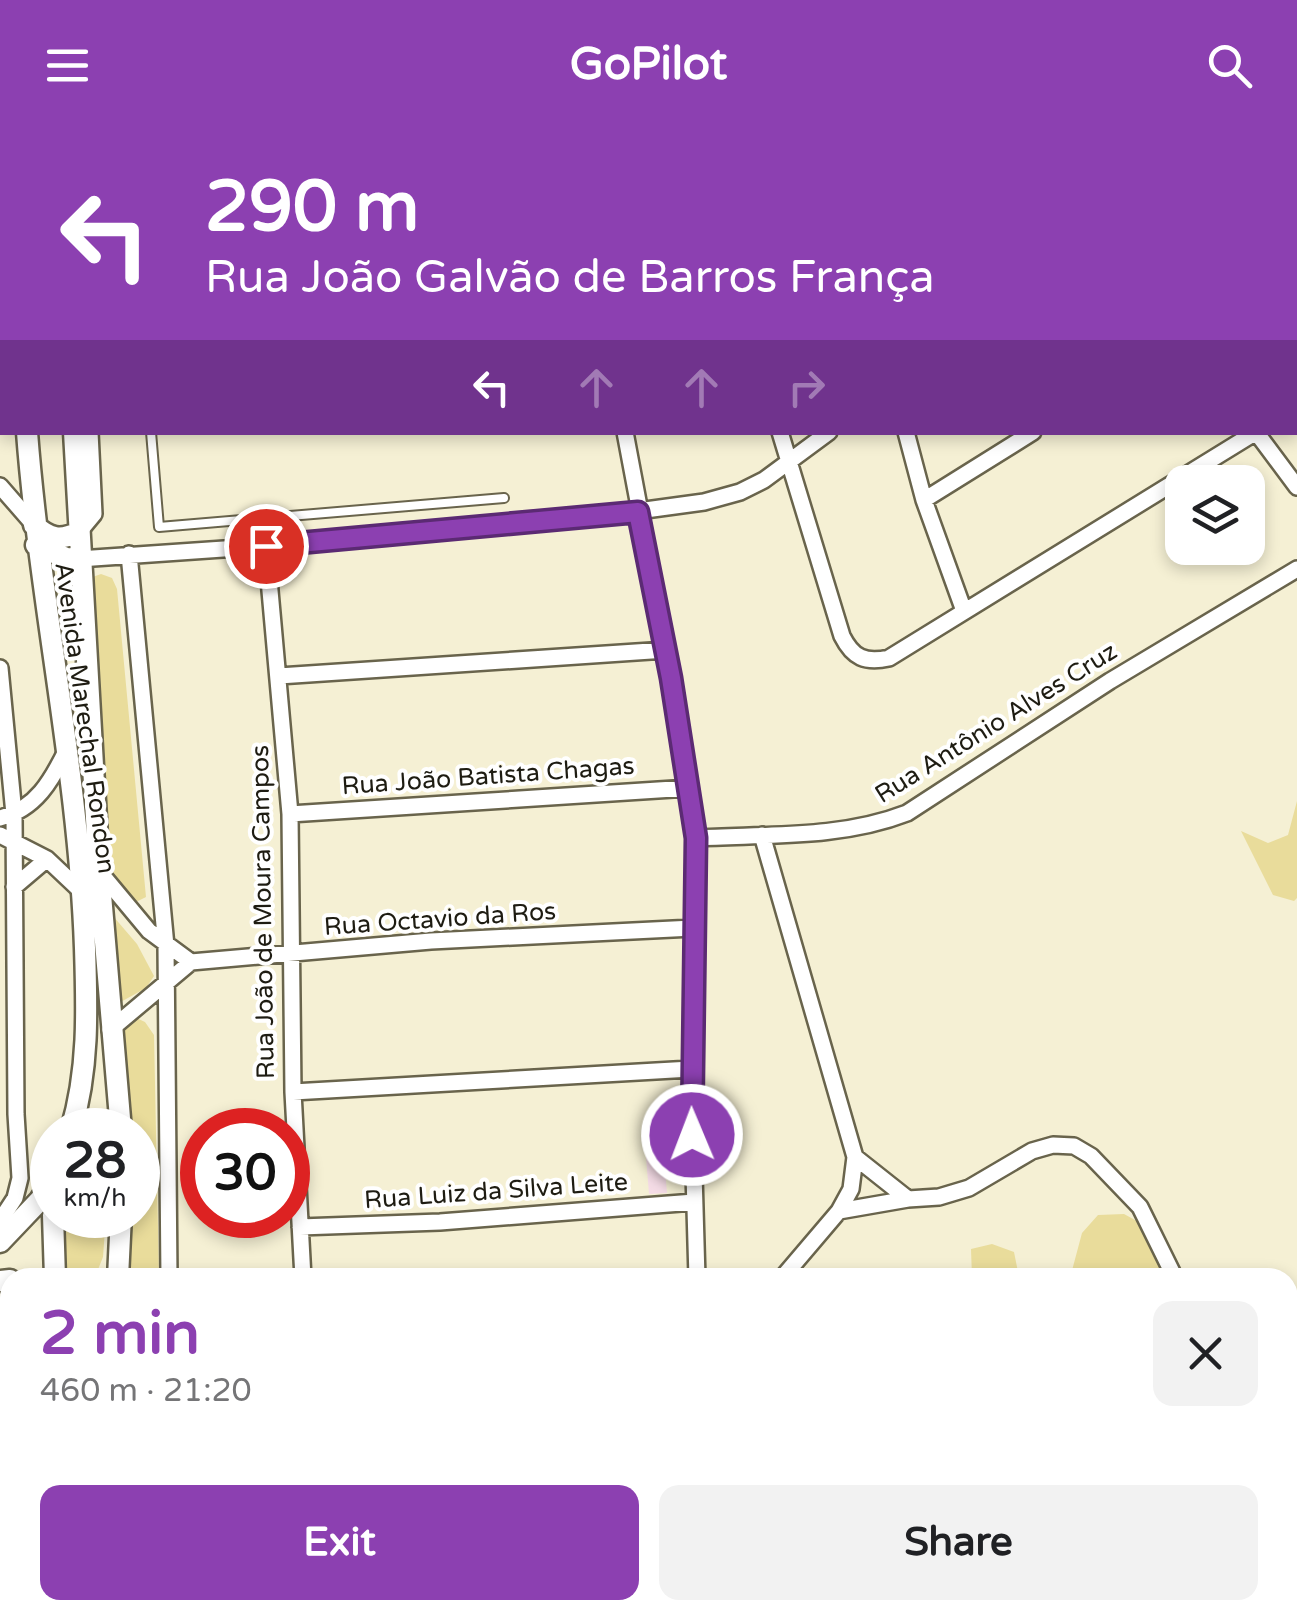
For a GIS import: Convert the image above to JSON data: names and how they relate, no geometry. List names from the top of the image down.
{
  "streets": {
    "main road": ["Avenida Marechal Rondon"],
    "street": [
      "Rua Antônio Alves Cruz",
      "Rua João Batista Chagas",
      "Rua João de Moura Campos",
      "Rua Octavio da Ros",
      "Rua Luiz da Silva Leite"
    ]
  },
  "crossings": [
    ["Rua João Batista Chagas", "Rua João de Moura Campos"],
    ["Rua João de Moura Campos", "Rua Octavio da Ros"]
  ],
  "page": {
    "header": "GoPilot",
    "turn": ["290 m", "Rua João Galvão de Barros França"],
    "speed": "28 km/h",
    "limit": "30",
    "heading": ["2 min", "460 m · 21:20"],
    "buttons": ["Exit", "Share"]
  }
}
